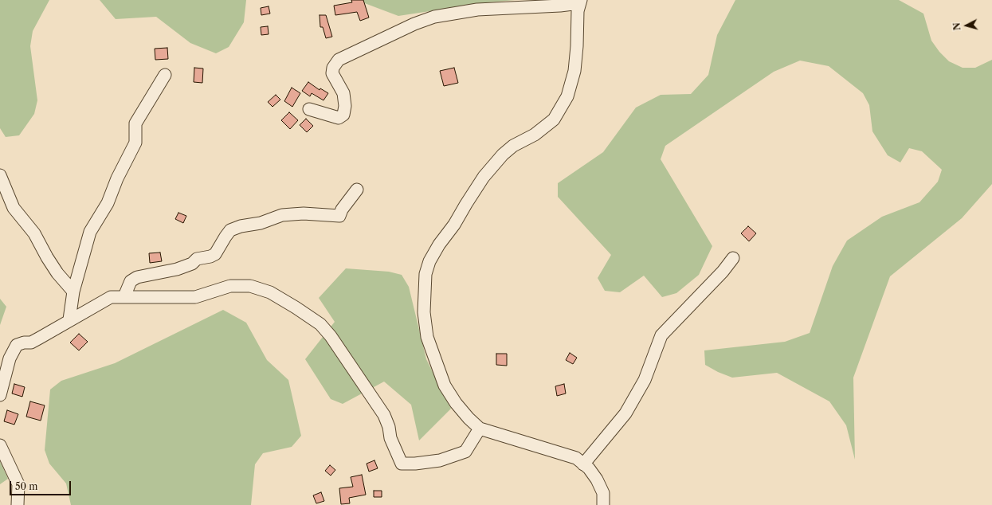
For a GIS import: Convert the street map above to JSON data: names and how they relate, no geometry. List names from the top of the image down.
{
  "scale_bar": "50 m",
  "north": "left"
}
